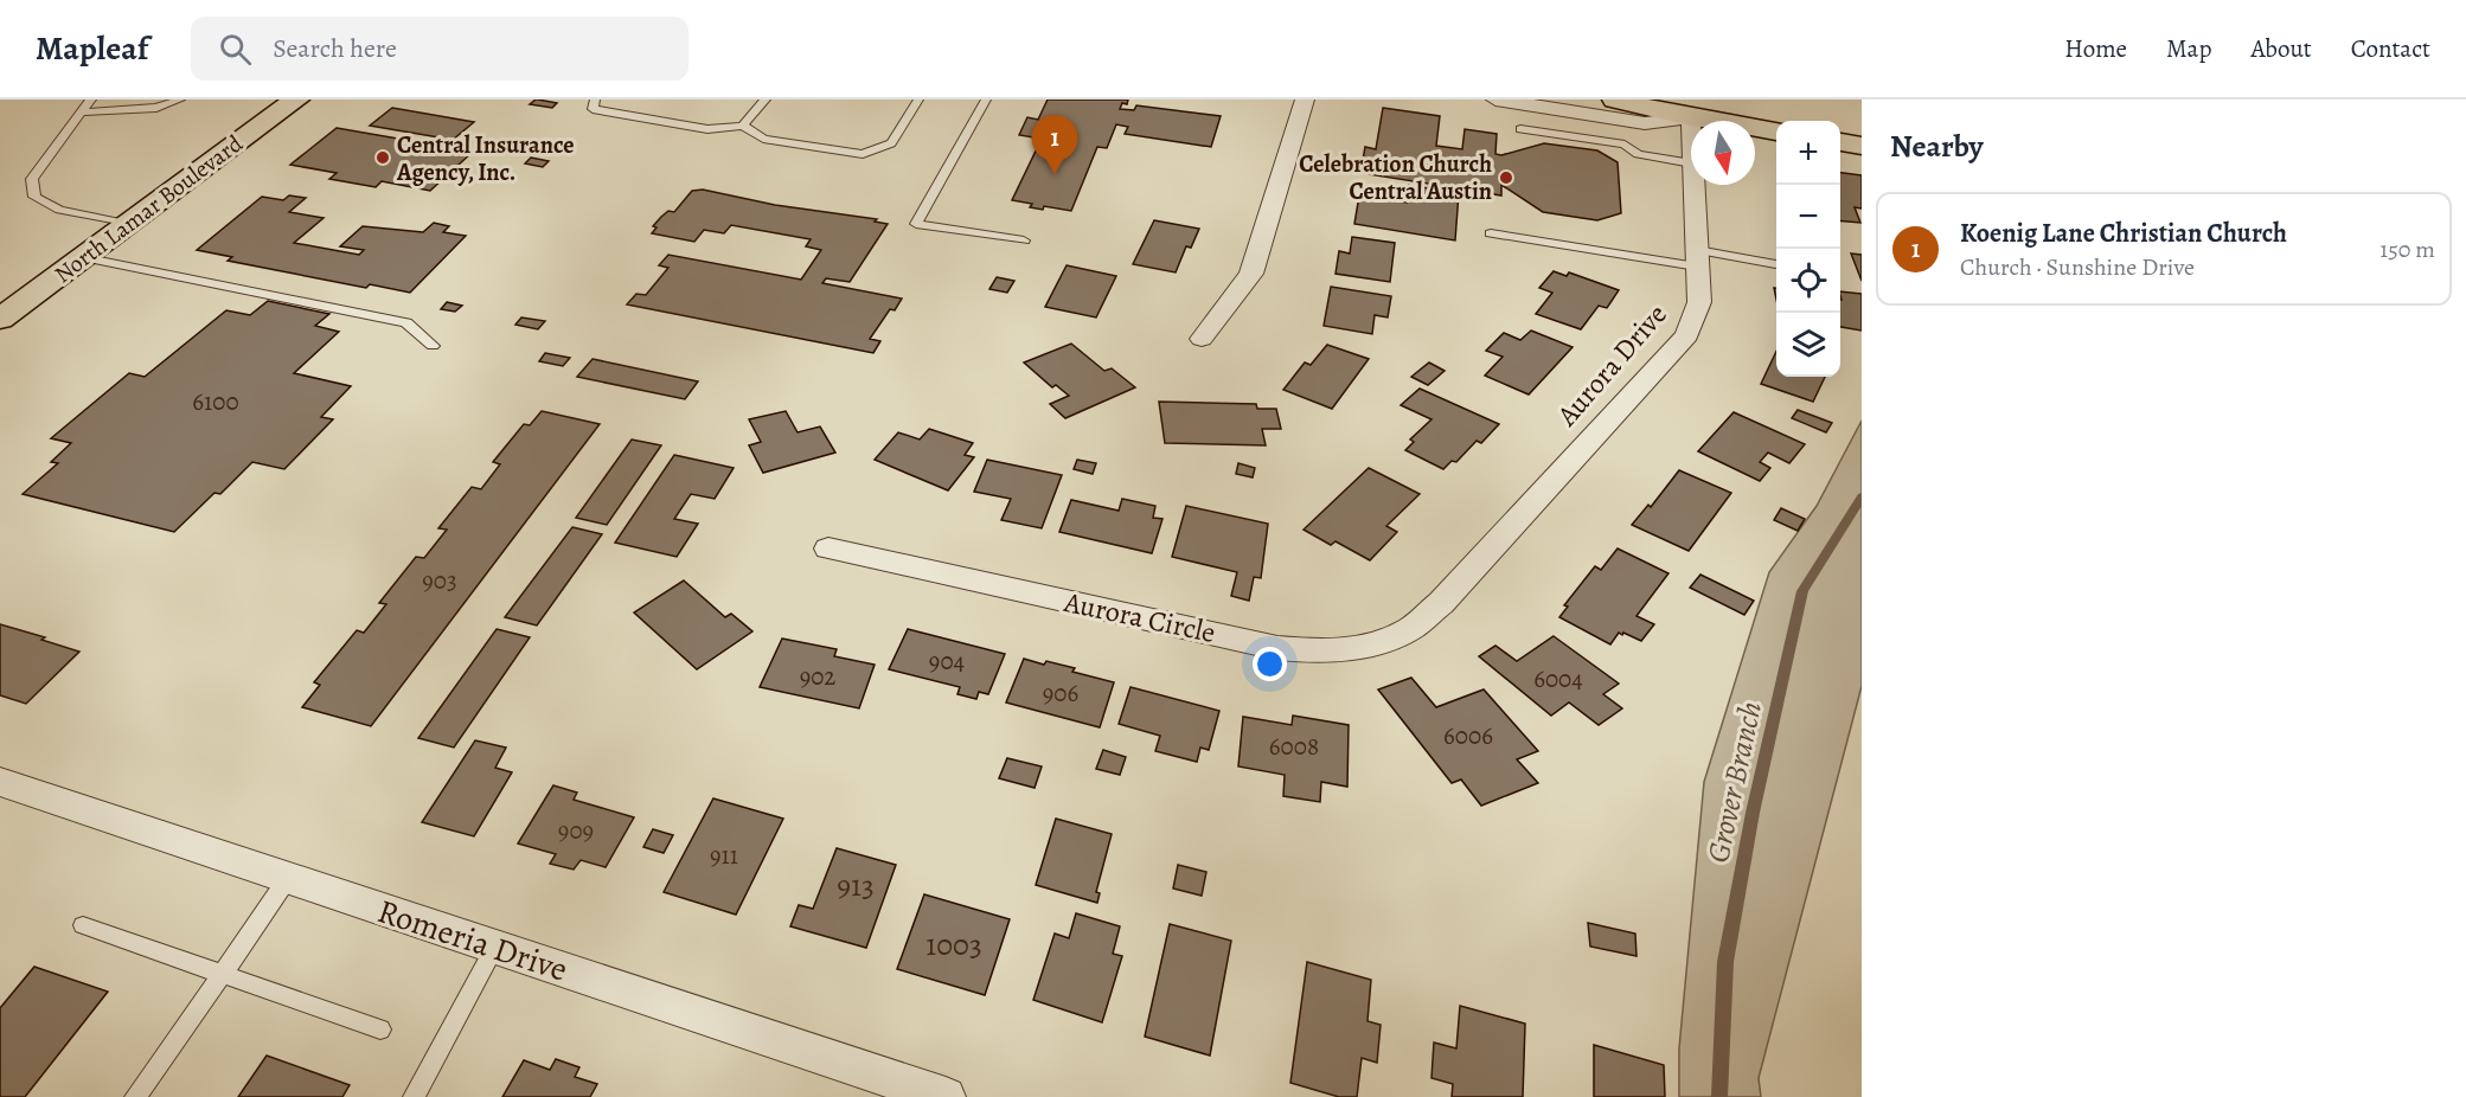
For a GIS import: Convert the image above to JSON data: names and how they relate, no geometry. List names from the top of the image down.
{
  "streets": {
    "main road": ["North Lamar Boulevard"],
    "street": ["Aurora Drive", "Aurora Circle", "Romeria Drive"]
  },
  "crossings": [
    ["Aurora Drive", "Aurora Circle"]
  ],
  "water": ["Grover Branch"],
  "places": ["Central Insurance Agency, Inc.", "Celebration Church Central Austin"],
  "house_numbers": [
    "6100",
    "903",
    "904",
    "902",
    "6004",
    "906",
    "6006",
    "6008",
    "909",
    "911",
    "913",
    "1003"
  ],
  "north": "bottom",
  "page": {
    "header": "Mapleaf",
    "search": "Search here",
    "nav": [
      "Home",
      "Map",
      "About",
      "Contact"
    ],
    "heading": "Nearby",
    "pins": "1",
    "map_buttons": ["+", "−"],
    "list": [
      {
        "mark": "1",
        "name": "Koenig Lane Christian Church",
        "note": "Church · Sunshine Drive",
        "value": "150 m"
      }
    ]
  }
}
